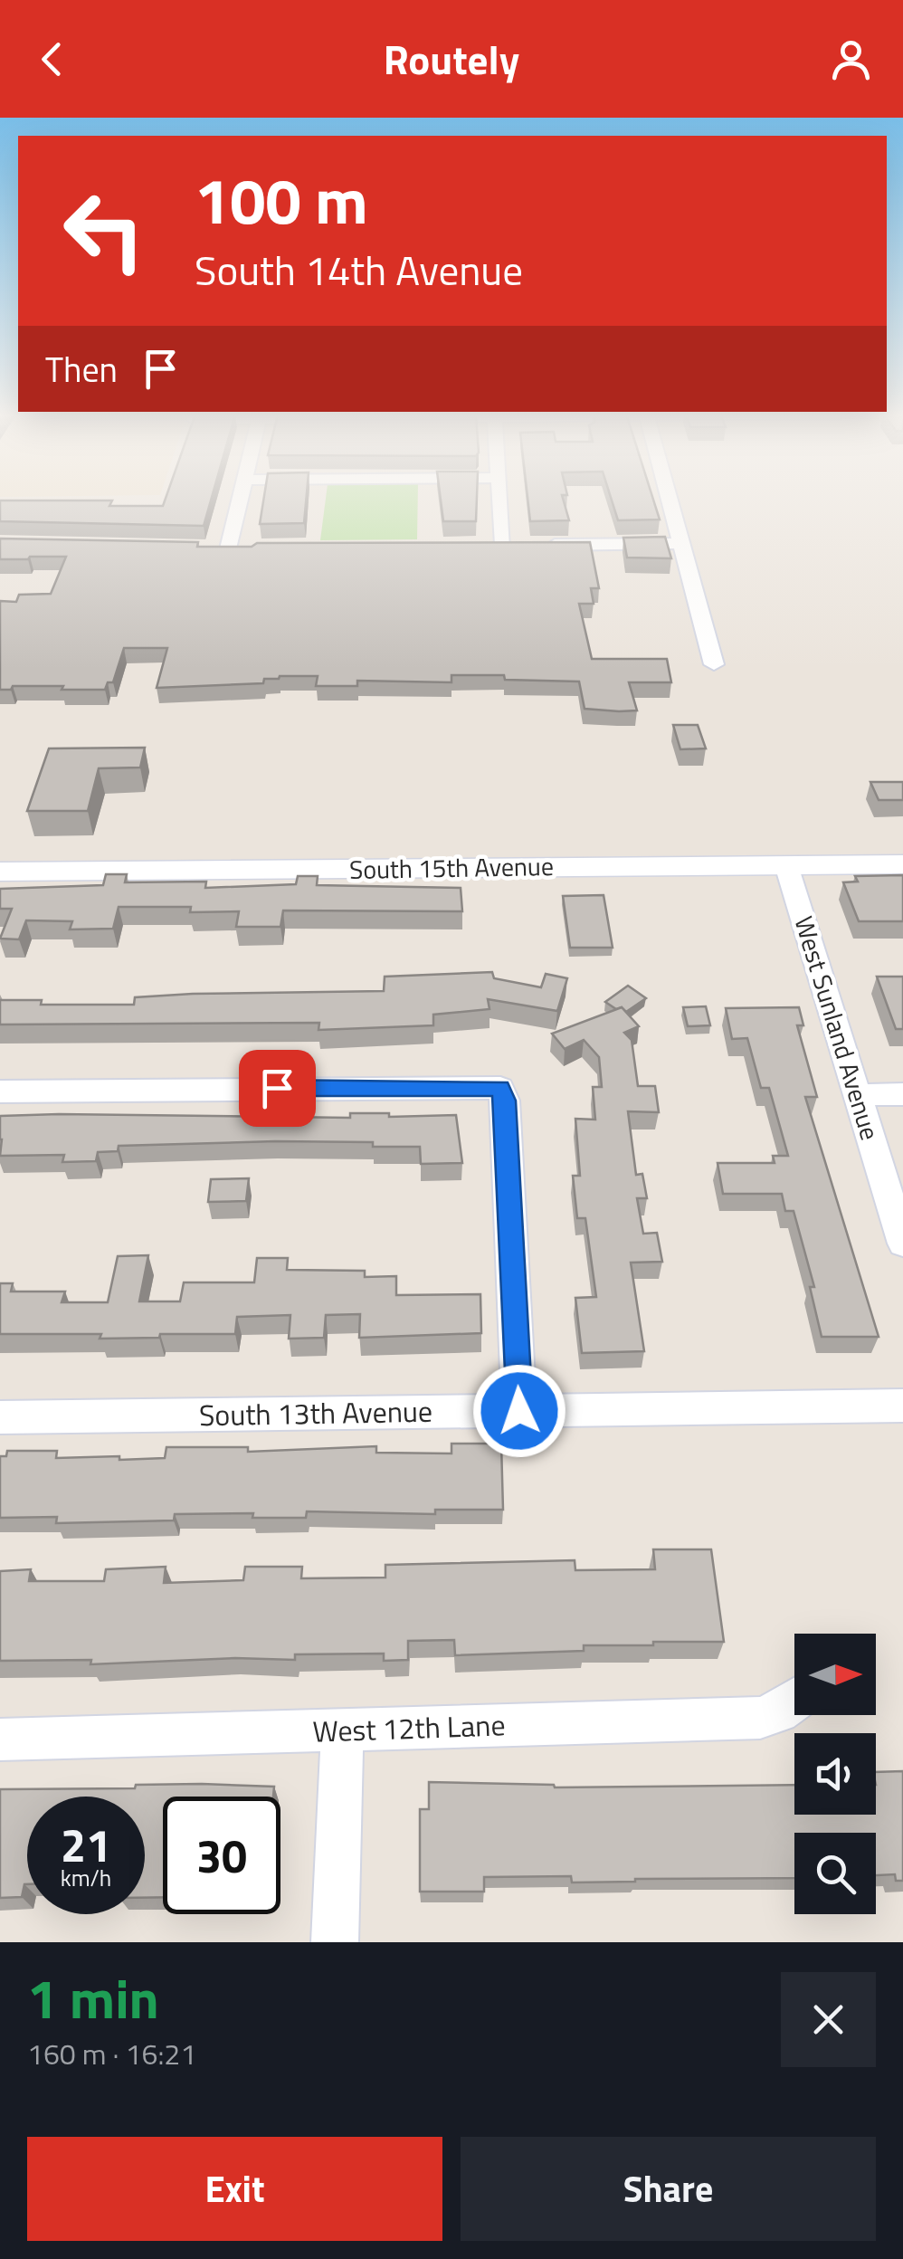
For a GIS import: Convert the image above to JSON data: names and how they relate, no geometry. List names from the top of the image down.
{
  "streets": {
    "street": [
      "South 15th Avenue",
      "West Sunland Avenue",
      "South 13th Avenue",
      "West 12th Lane"
    ]
  },
  "crossings": [
    ["South 15th Avenue", "West Sunland Avenue"]
  ],
  "north": "right",
  "page": {
    "header": "Routely",
    "turn": ["100 m", "South 14th Avenue"],
    "then": "Then",
    "speed": "21 km/h",
    "limit": "30",
    "heading": ["1 min", "160 m · 16:21"],
    "buttons": ["Exit", "Share"]
  }
}
